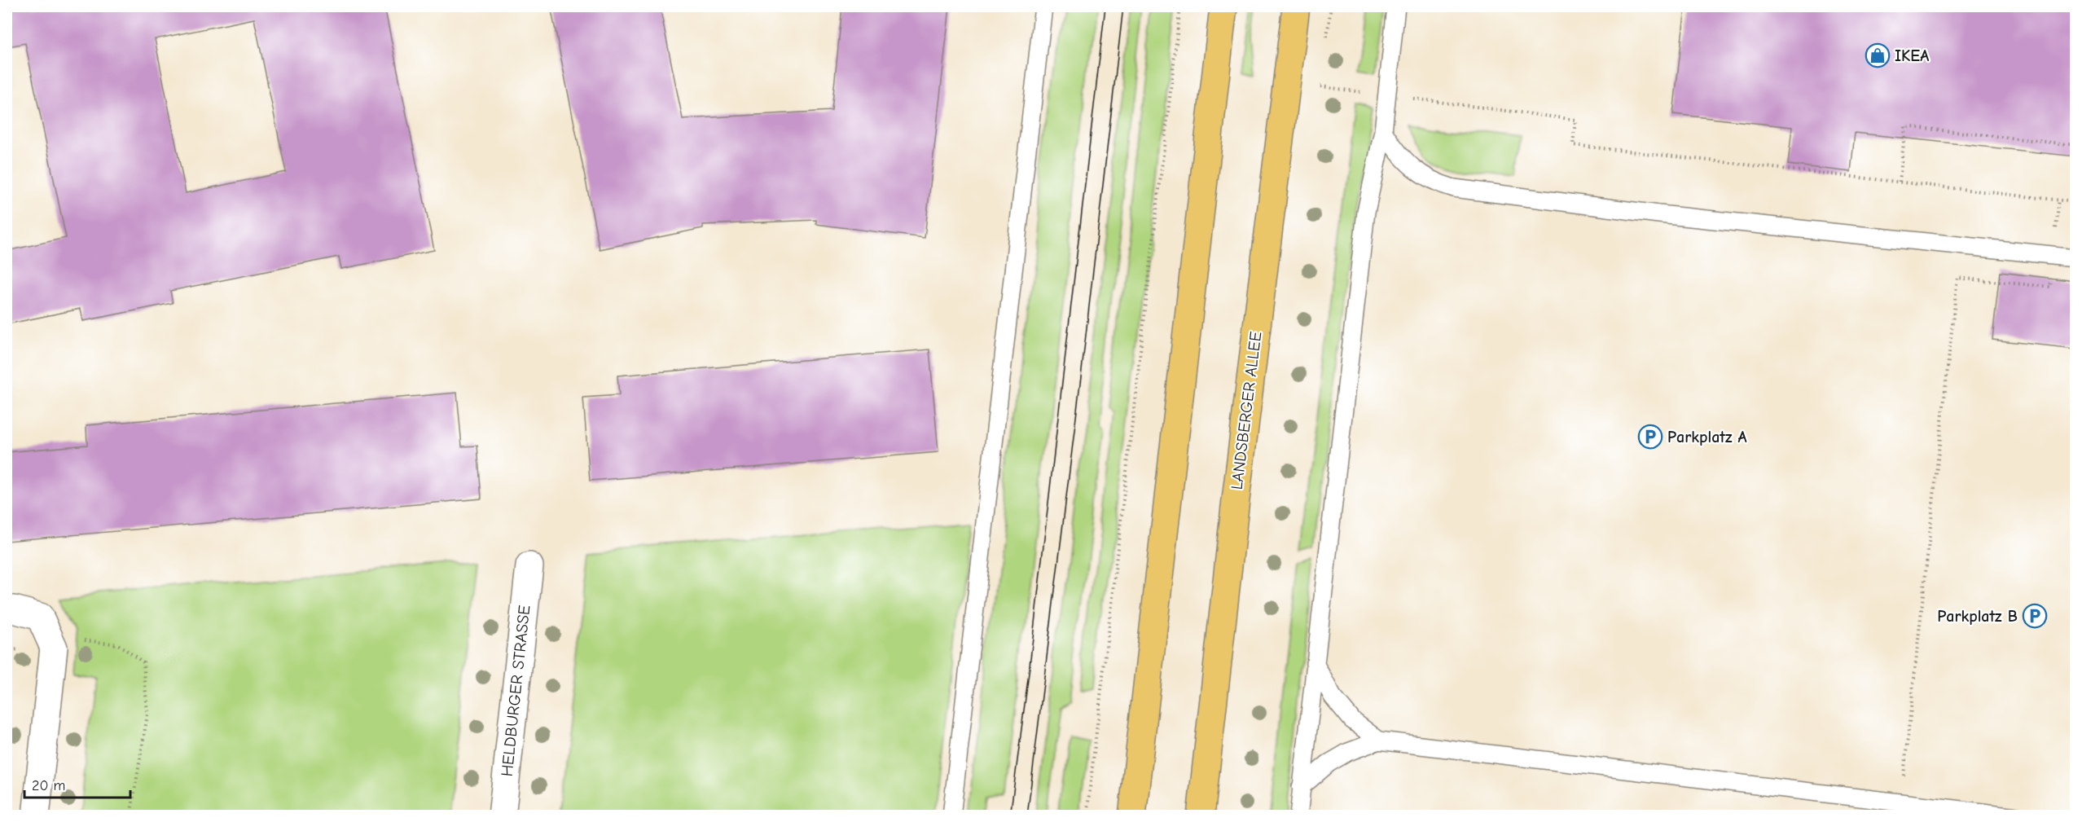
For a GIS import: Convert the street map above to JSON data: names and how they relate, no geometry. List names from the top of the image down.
{
  "streets": {
    "main road": ["LANDSBERGER ALLEE"],
    "street": ["HELDBURGER STRASSE"]
  },
  "places": {
    "shop": ["IKEA"],
    "parking": ["Parkplatz A", "Parkplatz B"]
  },
  "scale_bar": "20 m"
}
